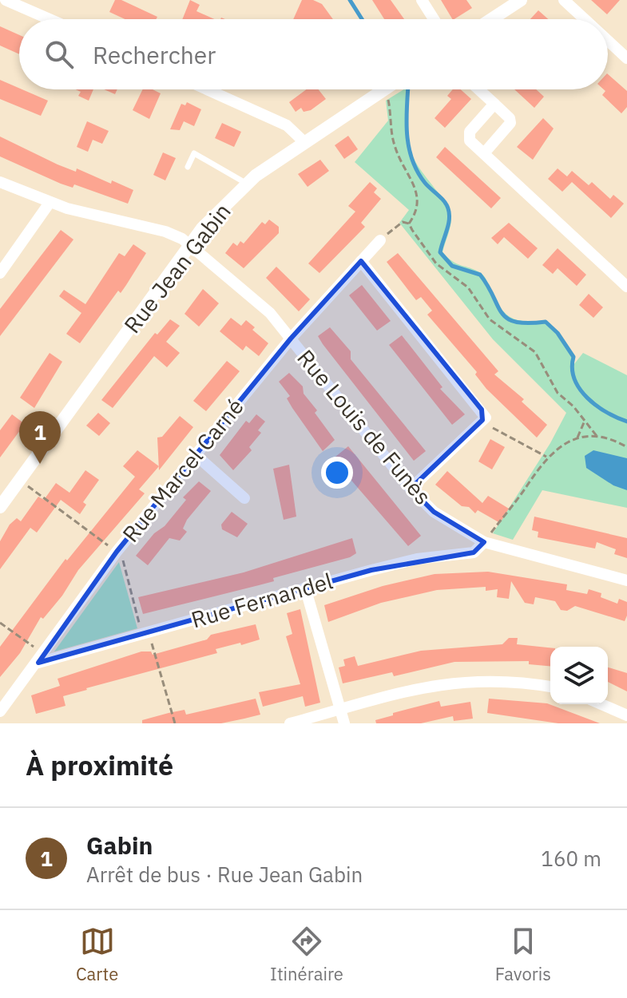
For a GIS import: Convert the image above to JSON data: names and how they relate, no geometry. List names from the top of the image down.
{
  "streets": {
    "street": [
      "Rue Jean Gabin",
      "Rue Louis de Funès",
      "Rue Marcel Carné",
      "Rue Fernandel"
    ]
  },
  "crossings": [
    ["Rue Jean Gabin", "Rue Louis de Funès"],
    ["Rue Louis de Funès", "Rue Marcel Carné"],
    ["Rue Louis de Funès", "Rue Fernandel"],
    ["Rue Marcel Carné", "Rue Fernandel"]
  ],
  "page": {
    "search": "Rechercher",
    "pins": "1",
    "heading": "À proximité",
    "list": [
      {
        "mark": "1",
        "name": "Gabin",
        "note": "Arrêt de bus · Rue Jean Gabin",
        "value": "160 m"
      }
    ],
    "nav": ["Carte", "Itinéraire", "Favoris"]
  }
}
